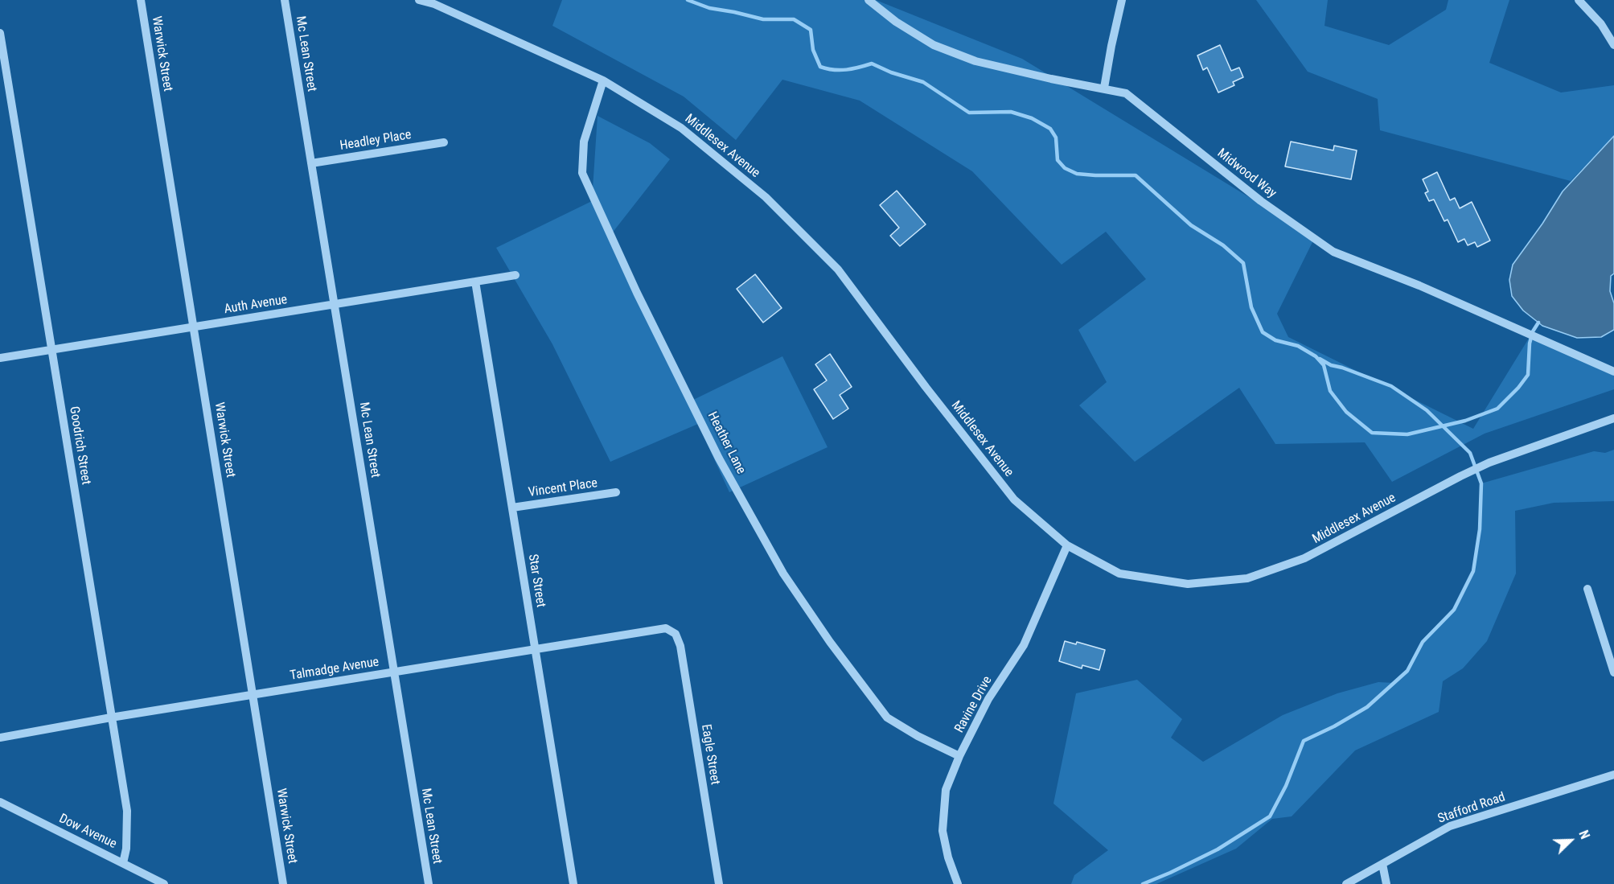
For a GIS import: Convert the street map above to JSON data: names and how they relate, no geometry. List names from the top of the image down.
{
  "streets": {
    "street": [
      "Warwick Street",
      "Mc Lean Street",
      "Headley Place",
      "Middlesex Avenue",
      "Midwood Way",
      "Auth Avenue",
      "Heather Lane",
      "Goodrich Street",
      "Vincent Place",
      "Star Street",
      "Talmadge Avenue",
      "Ravine Drive",
      "Eagle Street",
      "Stafford Road",
      "Dow Avenue"
    ]
  },
  "crossings": [
    ["Warwick Street", "Auth Avenue"],
    ["Warwick Street", "Talmadge Avenue"],
    ["Mc Lean Street", "Headley Place"],
    ["Mc Lean Street", "Auth Avenue"],
    ["Mc Lean Street", "Talmadge Avenue"],
    ["Middlesex Avenue", "Heather Lane"],
    ["Middlesex Avenue", "Ravine Drive"],
    ["Auth Avenue", "Goodrich Street"],
    ["Auth Avenue", "Star Street"],
    ["Heather Lane", "Ravine Drive"],
    ["Goodrich Street", "Talmadge Avenue"],
    ["Goodrich Street", "Dow Avenue"],
    ["Vincent Place", "Star Street"],
    ["Star Street", "Talmadge Avenue"],
    ["Talmadge Avenue", "Eagle Street"]
  ],
  "north": "top right"
}
